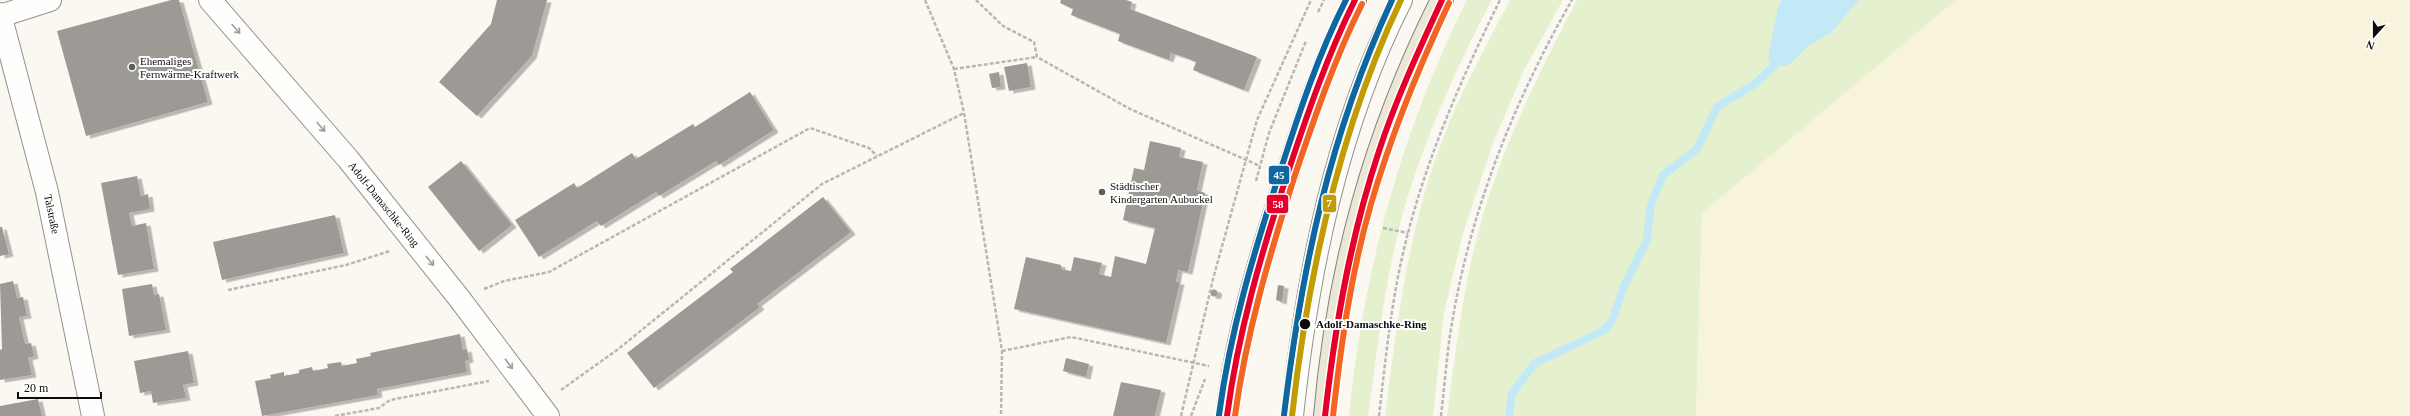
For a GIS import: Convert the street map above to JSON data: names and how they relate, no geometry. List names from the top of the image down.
{
  "streets": {
    "street": ["Adolf-Damaschke-Ring", "Talstraße"]
  },
  "one_way": ["Adolf-Damaschke-Ring"],
  "places": ["Ehemaliges Fernwärme-Kraftwerk", "Städtischer Kindergarten Aubuckel", "Adolf-Damaschke-Ring"],
  "lines": ["transit line 7", "transit line 58", "transit line 45"],
  "scale_bar": "20 m",
  "north": "bottom"
}
